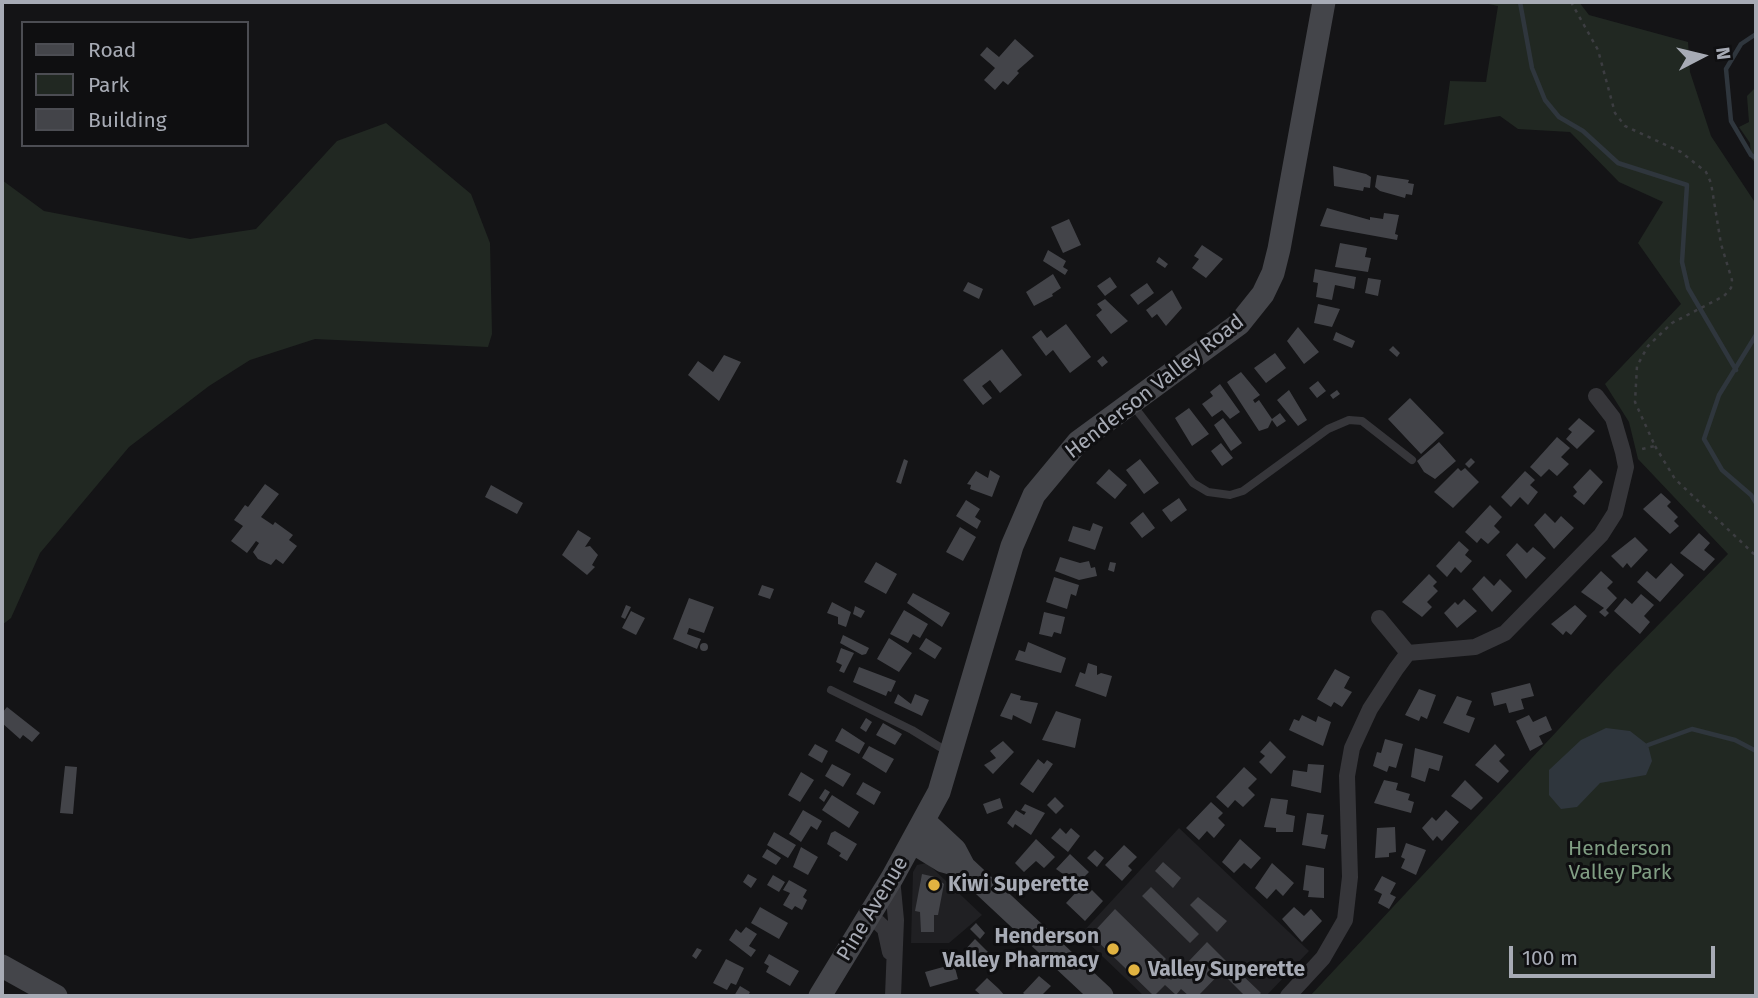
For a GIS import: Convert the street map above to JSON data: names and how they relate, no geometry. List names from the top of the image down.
{
  "streets": {
    "street": ["Henderson Valley Road", "Pine Avenue"]
  },
  "crossings": [
    ["Henderson Valley Road", "Pine Avenue"]
  ],
  "parks": ["Henderson Valley Park"],
  "places": ["Kiwi Superette", "Henderson Valley Pharmacy", "Valley Superette"],
  "legend": ["Road", "Park", "Building"],
  "scale_bar": "100 m",
  "north": "right"
}
